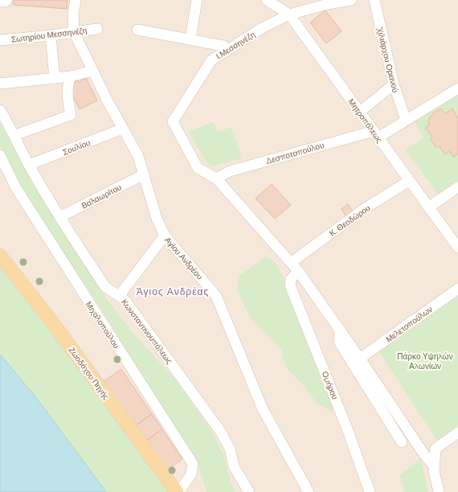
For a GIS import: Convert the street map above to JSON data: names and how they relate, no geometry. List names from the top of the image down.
{
  "streets": {
    "main road": ["Ζωοδόχου Πηγής"],
    "street": [
      "Σωτηρίου Μεσσηνέζη",
      "Ι.Μεσσηνέζη",
      "Χιλιάρχου Ορεινού",
      "Μητροπόλεως",
      "Σουλίου",
      "Δεσποτοπούλου",
      "Βαλαωρίτου",
      "Κ. Θεοδώρου",
      "Αγίου Ανδρέου",
      "Μελετοπούλων",
      "Μιχαλοπούλου",
      "Κωνσταντινουπόλεως",
      "Ομήρου"
    ]
  },
  "crossings": [
    ["Σωτηρίου Μεσσηνέζη", "Αγίου Ανδρέου"],
    ["Ι.Μεσσηνέζη", "Μητροπόλεως"],
    ["Ι.Μεσσηνέζη", "Δεσποτοπούλου"],
    ["Χιλιάρχου Ορεινού", "Δεσποτοπούλου"],
    ["Μητροπόλεως", "Δεσποτοπούλου"],
    ["Μητροπόλεως", "Κ. Θεοδώρου"],
    ["Σουλίου", "Αγίου Ανδρέου"],
    ["Σουλίου", "Κωνσταντινουπόλεως"],
    ["Βαλαωρίτου", "Αγίου Ανδρέου"],
    ["Βαλαωρίτου", "Κωνσταντινουπόλεως"],
    ["Μιχαλοπούλου", "Ζωοδόχου Πηγής"]
  ],
  "districts": ["Άγιος Ανδρέας"],
  "parks": ["Πάρκο Υψηλών Αλωνίων"]
}
